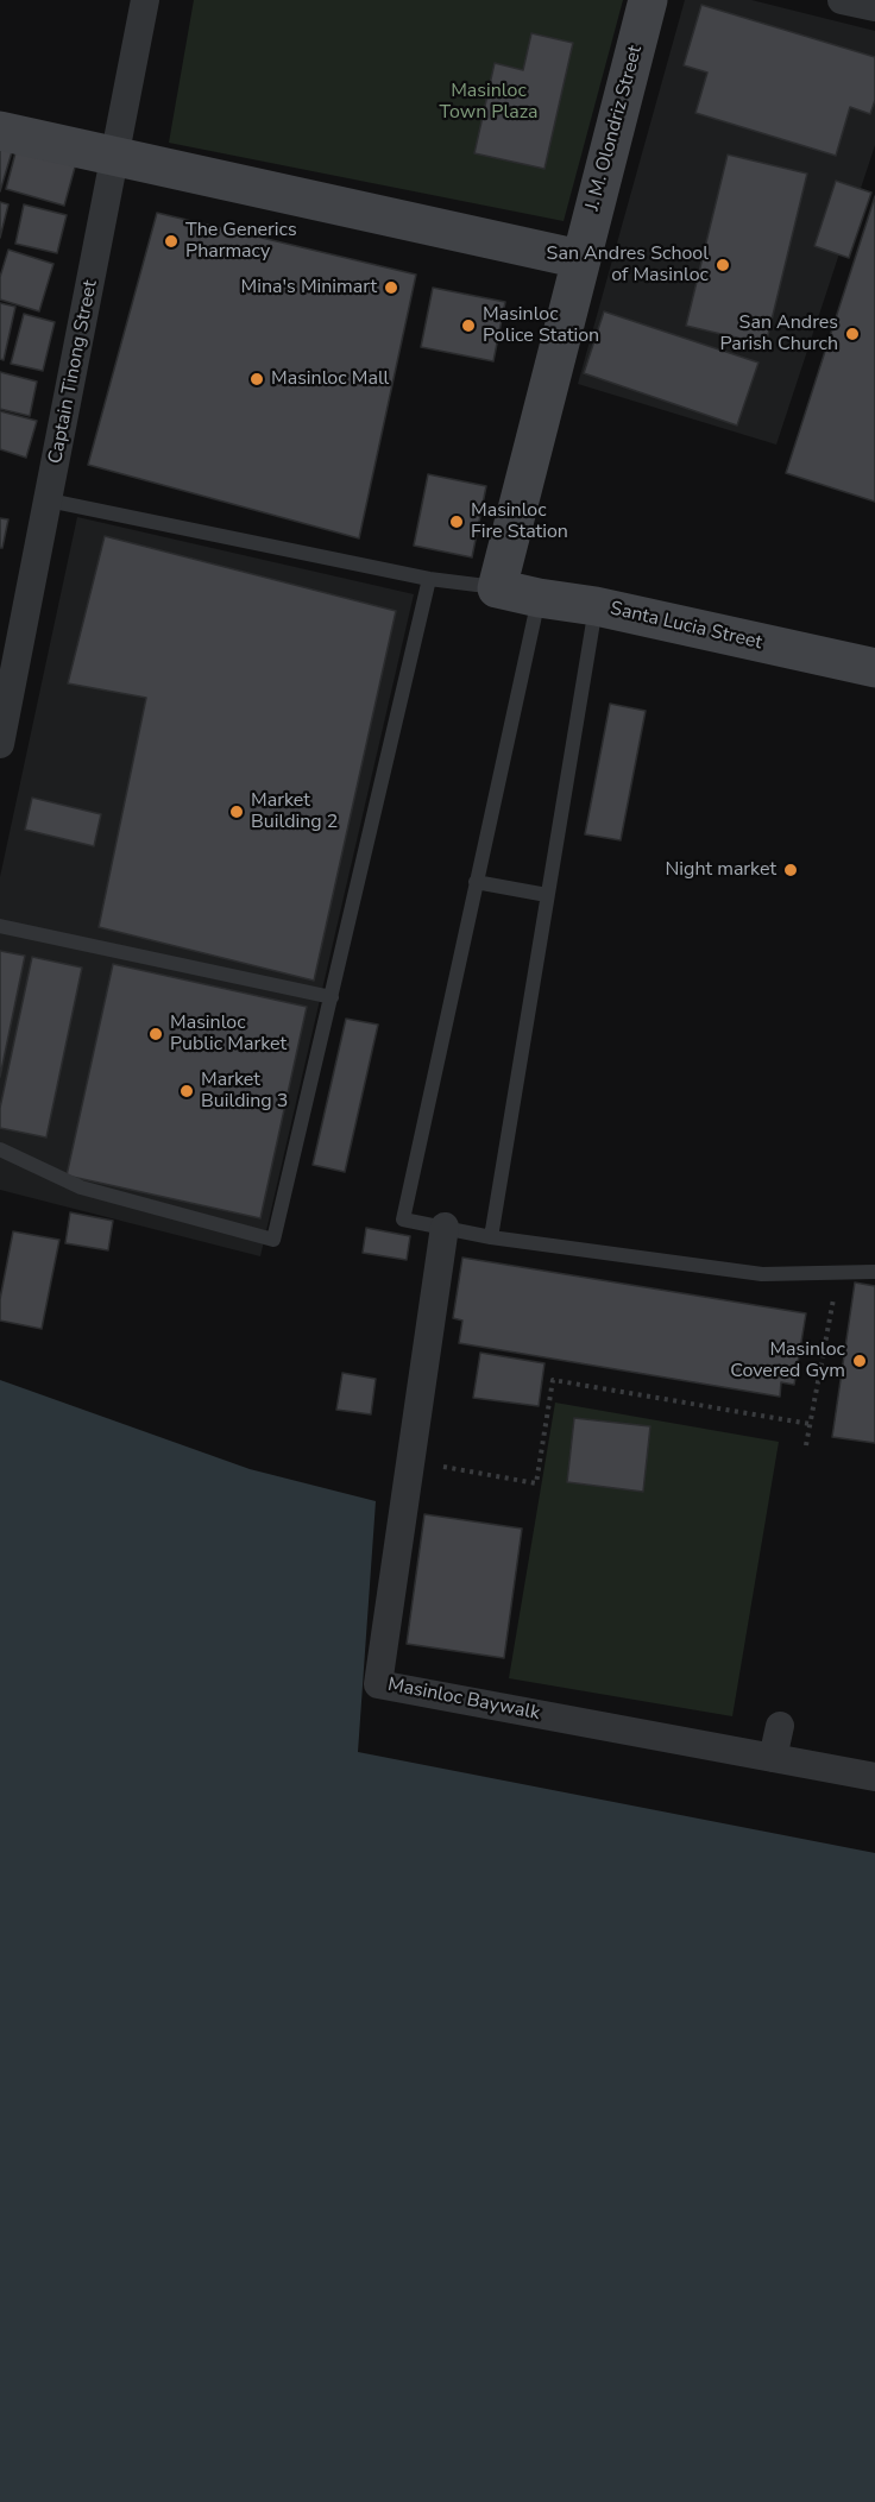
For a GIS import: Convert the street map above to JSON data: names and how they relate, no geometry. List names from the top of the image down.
{
  "streets": {
    "street": [
      "J. M. Olondriz Street",
      "Captain Tinong Street",
      "Santa Lucia Street",
      "Masinloc Baywalk"
    ]
  },
  "crossings": [
    ["J. M. Olondriz Street", "Santa Lucia Street"]
  ],
  "parks": ["Masinloc Town Plaza"],
  "places": [
    "The Generics Pharmacy",
    "San Andres School of Masinloc",
    "Mina's Minimart",
    "Masinloc Police Station",
    "San Andres Parish Church",
    "Masinloc Mall",
    "Masinloc Fire Station",
    "Market Building 2",
    "Night market",
    "Masinloc Public Market",
    "Market Building 3",
    "Masinloc Covered Gym"
  ]
}
